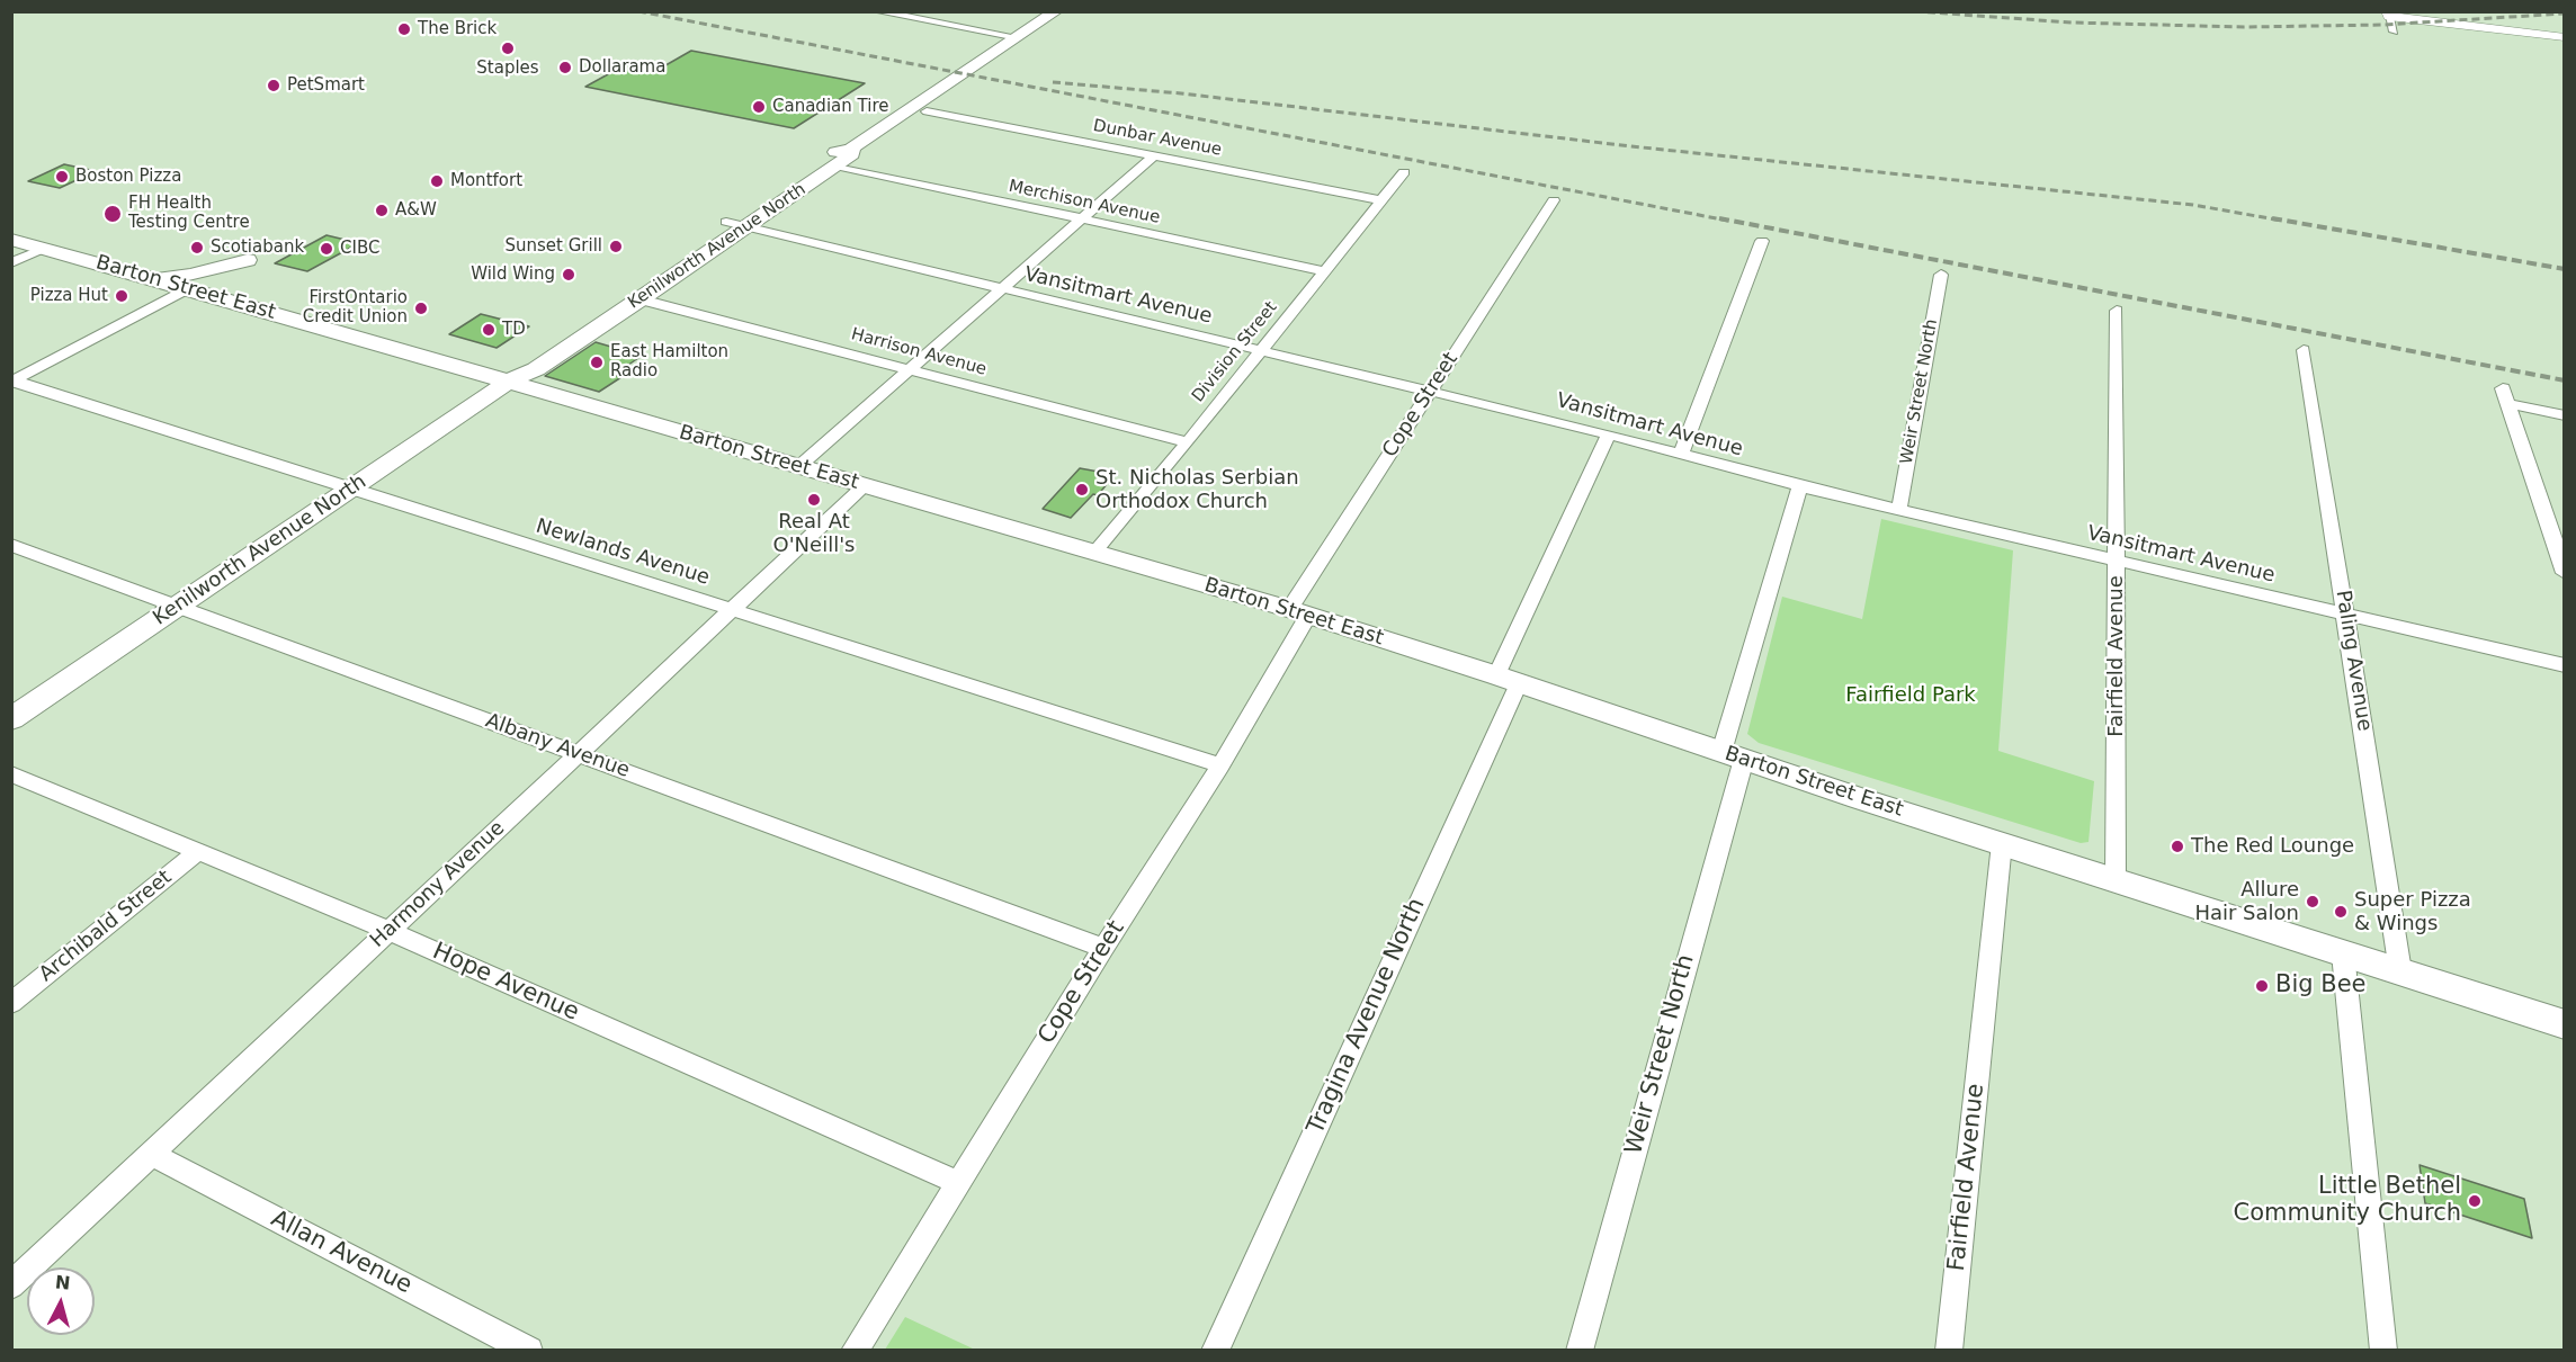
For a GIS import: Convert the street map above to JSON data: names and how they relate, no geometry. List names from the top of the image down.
{
  "streets": {
    "main road": ["Kenilworth Avenue North", "Barton Street East"],
    "street": [
      "Dunbar Avenue",
      "Merchison Avenue",
      "Vansitmart Avenue",
      "Harrison Avenue",
      "Division Street",
      "Weir Street North",
      "Cope Street",
      "Newlands Avenue",
      "Fairfield Avenue",
      "Paling Avenue",
      "Albany Avenue",
      "Harmony Avenue",
      "Archibald Street",
      "Hope Avenue",
      "Tragina Avenue North",
      "Allan Avenue"
    ]
  },
  "crossings": [
    ["Dunbar Avenue", "Division Street"],
    ["Merchison Avenue", "Kenilworth Avenue North"],
    ["Merchison Avenue", "Division Street"],
    ["Kenilworth Avenue North", "Barton Street East"],
    ["Kenilworth Avenue North", "Vansitmart Avenue"],
    ["Kenilworth Avenue North", "Harrison Avenue"],
    ["Kenilworth Avenue North", "Newlands Avenue"],
    ["Kenilworth Avenue North", "Albany Avenue"],
    ["Barton Street East", "Division Street"],
    ["Barton Street East", "Weir Street North"],
    ["Barton Street East", "Cope Street"],
    ["Barton Street East", "Fairfield Avenue"],
    ["Barton Street East", "Paling Avenue"],
    ["Barton Street East", "Harmony Avenue"],
    ["Barton Street East", "Tragina Avenue North"],
    ["Vansitmart Avenue", "Division Street"],
    ["Vansitmart Avenue", "Weir Street North"],
    ["Vansitmart Avenue", "Cope Street"],
    ["Vansitmart Avenue", "Fairfield Avenue"],
    ["Vansitmart Avenue", "Paling Avenue"],
    ["Vansitmart Avenue", "Tragina Avenue North"],
    ["Harrison Avenue", "Division Street"],
    ["Cope Street", "Newlands Avenue"],
    ["Cope Street", "Albany Avenue"],
    ["Cope Street", "Hope Avenue"],
    ["Newlands Avenue", "Harmony Avenue"],
    ["Albany Avenue", "Harmony Avenue"],
    ["Harmony Avenue", "Hope Avenue"],
    ["Harmony Avenue", "Allan Avenue"],
    ["Archibald Street", "Hope Avenue"]
  ],
  "parks": ["Fairfield Park"],
  "places": [
    "The Brick",
    "Staples",
    "Dollarama",
    "PetSmart",
    "Canadian Tire",
    "Boston Pizza",
    "Montfort",
    "A&W",
    "FH Health Testing Centre",
    "Sunset Grill",
    "Scotiabank",
    "CIBC",
    "Wild Wing",
    "Pizza Hut",
    "FirstOntario Credit Union",
    "TD",
    "East Hamilton Radio",
    "St. Nicholas Serbian Orthodox Church",
    "Real At O'Neill's",
    "The Red Lounge",
    "Allure Hair Salon",
    "Super Pizza & Wings",
    "Big Bee",
    "Little Bethel Community Church"
  ],
  "north": "top"
}
